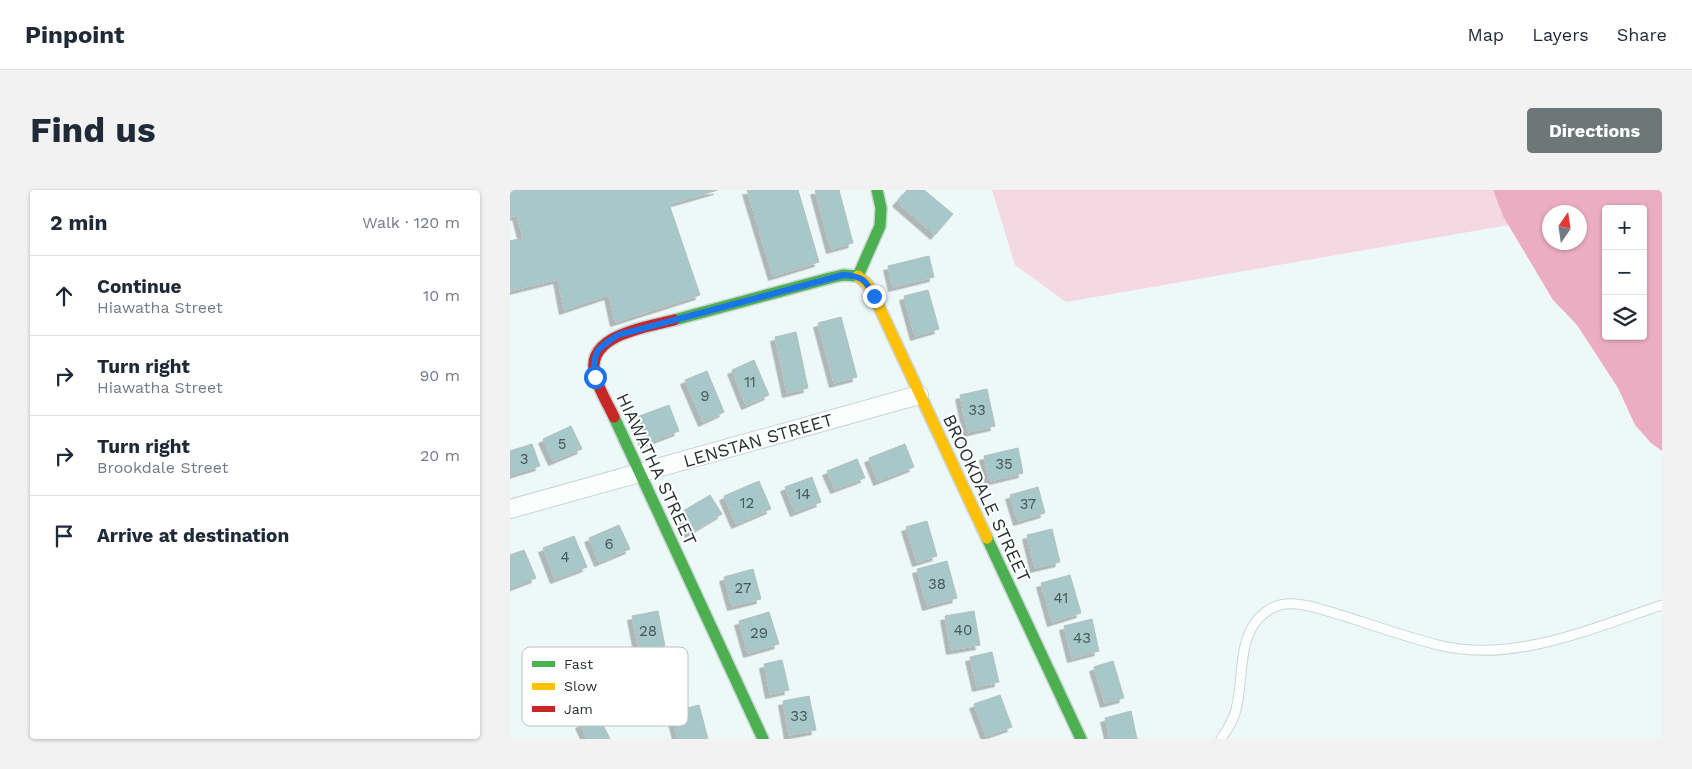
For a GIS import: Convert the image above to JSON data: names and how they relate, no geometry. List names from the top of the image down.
{
  "streets": {
    "street": ["LENSTAN STREET", "HIAWATHA STREET", "BROOKDALE STREET"]
  },
  "crossings": [
    ["LENSTAN STREET", "HIAWATHA STREET"],
    ["LENSTAN STREET", "BROOKDALE STREET"],
    ["HIAWATHA STREET", "BROOKDALE STREET"]
  ],
  "house_numbers": [
    "11",
    "9",
    "33",
    "5",
    "3",
    "35",
    "14",
    "12",
    "37",
    "6",
    "4",
    "38",
    "27",
    "41",
    "40",
    "28",
    "29",
    "43",
    "33"
  ],
  "legend": ["Fast", "Slow", "Jam"],
  "north": "top",
  "page": {
    "header": "Pinpoint",
    "nav": ["Map", "Layers", "Share"],
    "buttons": "Directions",
    "title": "Find us",
    "heading": ["2 min", "Walk · 120 m"],
    "map_buttons": ["+", "−"],
    "list": [
      ["Continue", "Hiawatha Street", "10 m"],
      ["Turn right", "Hiawatha Street", "90 m"],
      ["Turn right", "Brookdale Street", "20 m"],
      "Arrive at destination"
    ]
  }
}
